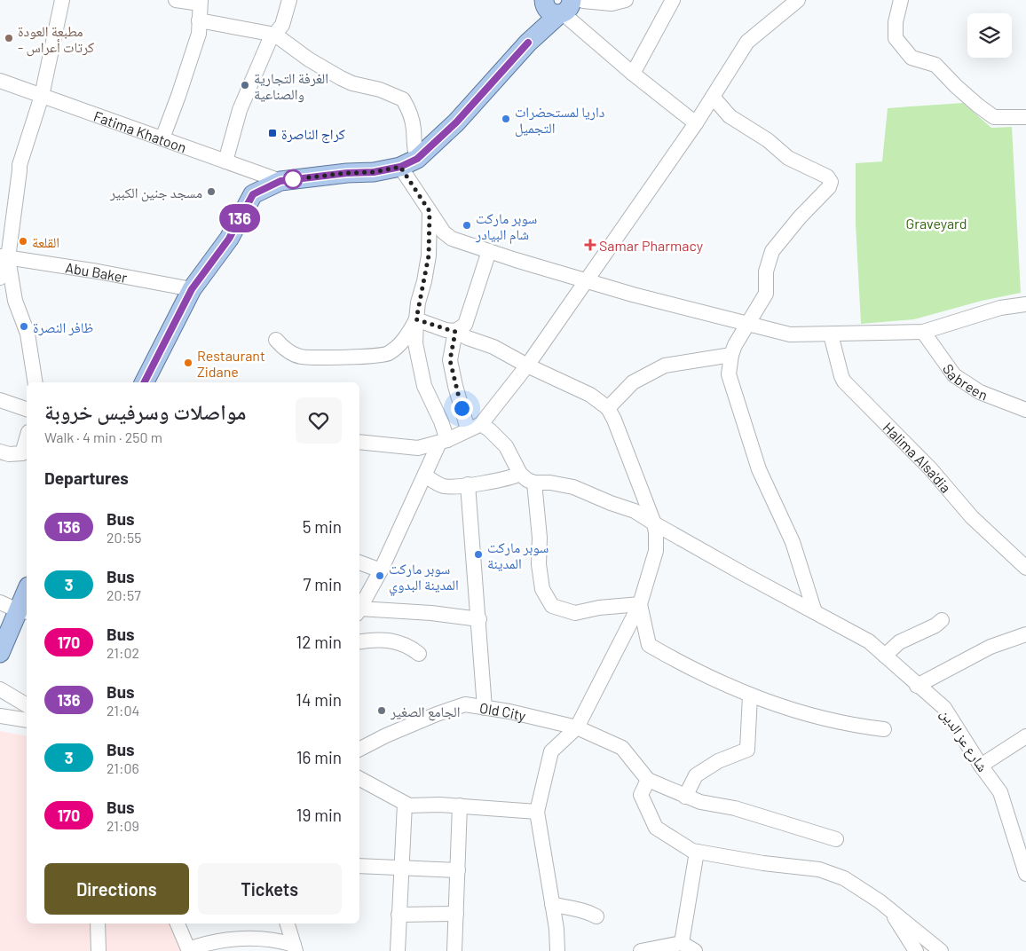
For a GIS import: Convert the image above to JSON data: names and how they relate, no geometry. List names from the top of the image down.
{
  "streets": {
    "street": [
      "Fatima Khatoon",
      "Abu Baker",
      "Sabreen",
      "Halima Alsa'dia",
      "Old City",
      "شارع عز الدين"
    ]
  },
  "parks": ["Graveyard"],
  "places": {
    "other": [
      "مطبعة العودة - كرتات أعراس",
      "الغرفة التجارية والصناعية",
      "داريا لمستحضرات التجميل",
      "مسجد جنين الكبير",
      "سوبر ماركت شام البيادر",
      "القلعة",
      "ظافر النصرة",
      "Restaurant Zidane",
      "سوبر ماركت المدينة",
      "سوبر ماركت المدينة البدوي",
      "الجامع الصغير"
    ],
    "transit": ["كراج الناصرة"],
    "health": ["Samar Pharmacy"]
  },
  "lines": ["bus line 136"],
  "page": {
    "on_map": "136",
    "heading": [
      ["مواصلات وسرفيس خروبة", "Walk · 4 min · 250 m"],
      "Departures"
    ],
    "list": [
      {
        "mark": "136",
        "name": "Bus",
        "note": "20:55",
        "value": "5 min"
      },
      {
        "mark": "3",
        "name": "Bus",
        "note": "20:57",
        "value": "7 min"
      },
      {
        "mark": "170",
        "name": "Bus",
        "note": "21:02",
        "value": "12 min"
      },
      {
        "mark": "136",
        "name": "Bus",
        "note": "21:04",
        "value": "14 min"
      },
      {
        "mark": "3",
        "name": "Bus",
        "note": "21:06",
        "value": "16 min"
      },
      {
        "mark": "170",
        "name": "Bus",
        "note": "21:09",
        "value": "19 min"
      }
    ],
    "buttons": ["Directions", "Tickets"]
  }
}
